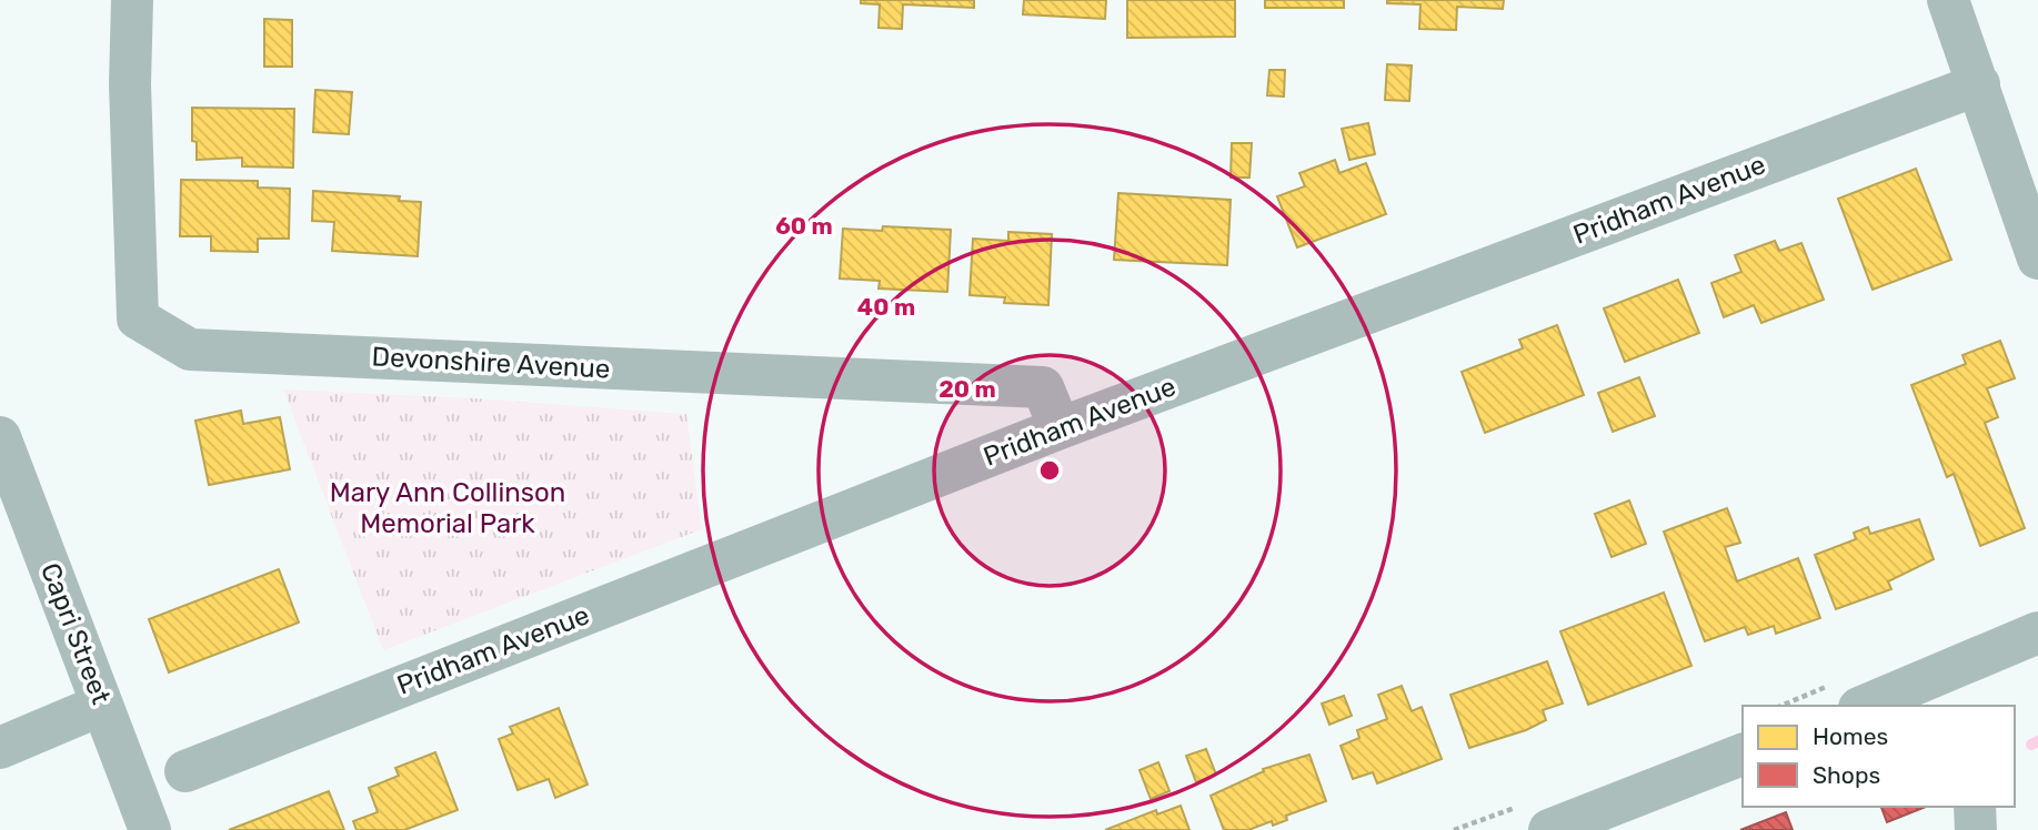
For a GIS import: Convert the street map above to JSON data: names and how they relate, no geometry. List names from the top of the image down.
{
  "streets": {
    "street": ["Pridham Avenue", "Devonshire Avenue", "Capri Street"]
  },
  "crossings": [
    ["Pridham Avenue", "Devonshire Avenue"]
  ],
  "parks": ["Mary Ann Collinson Memorial Park"],
  "legend": ["Homes", "Shops"],
  "rings": ["60 m", "40 m", "20 m"]
}
